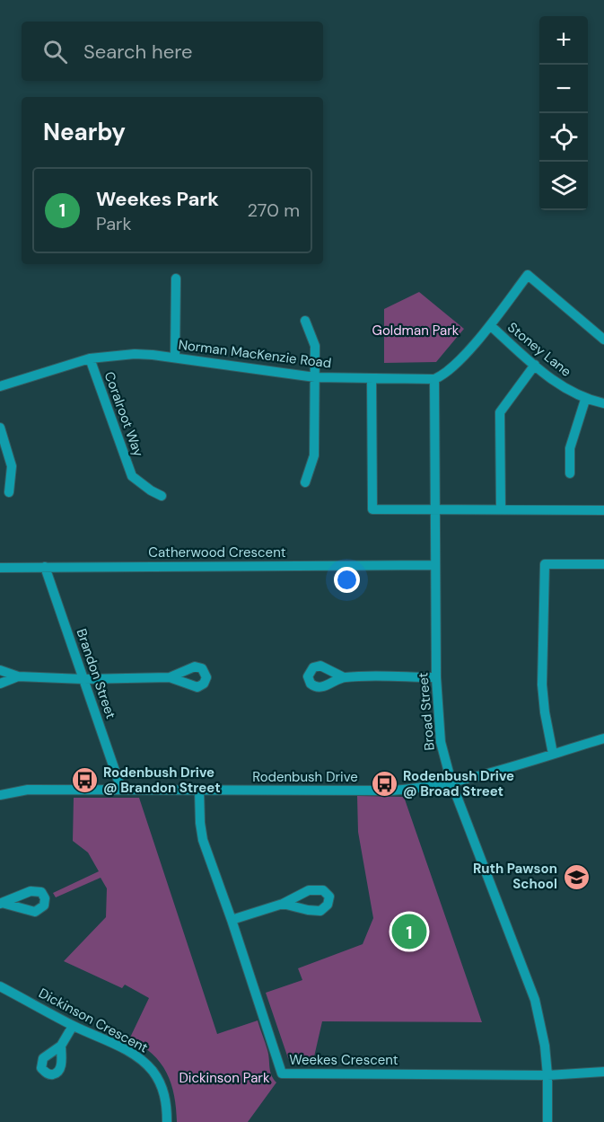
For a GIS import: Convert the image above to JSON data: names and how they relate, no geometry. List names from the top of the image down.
{
  "streets": {
    "street": [
      "Stoney Lane",
      "Norman MacKenzie Road",
      "Coralroot Way",
      "Catherwood Crescent",
      "Brandon Street",
      "Broad Street",
      "Rodenbush Drive",
      "Dickinson Crescent",
      "Weekes Crescent"
    ]
  },
  "crossings": [
    ["Norman MacKenzie Road", "Coralroot Way"],
    ["Norman MacKenzie Road", "Broad Street"],
    ["Catherwood Crescent", "Brandon Street"],
    ["Catherwood Crescent", "Broad Street"],
    ["Brandon Street", "Rodenbush Drive"],
    ["Broad Street", "Rodenbush Drive"],
    ["Broad Street", "Weekes Crescent"],
    ["Rodenbush Drive", "Weekes Crescent"]
  ],
  "parks": ["Goldman Park", "Dickinson Park"],
  "places": {
    "bus stop": ["Rodenbush Drive @ Brandon Street", "Rodenbush Drive @ Broad Street"],
    "school or university": ["Ruth Pawson School"]
  },
  "page": {
    "map_buttons": ["+", "−"],
    "search": "Search here",
    "heading": "Nearby",
    "list": [
      {
        "mark": "1",
        "name": "Weekes Park",
        "note": "Park",
        "value": "270 m"
      }
    ],
    "pins": "1"
  }
}
